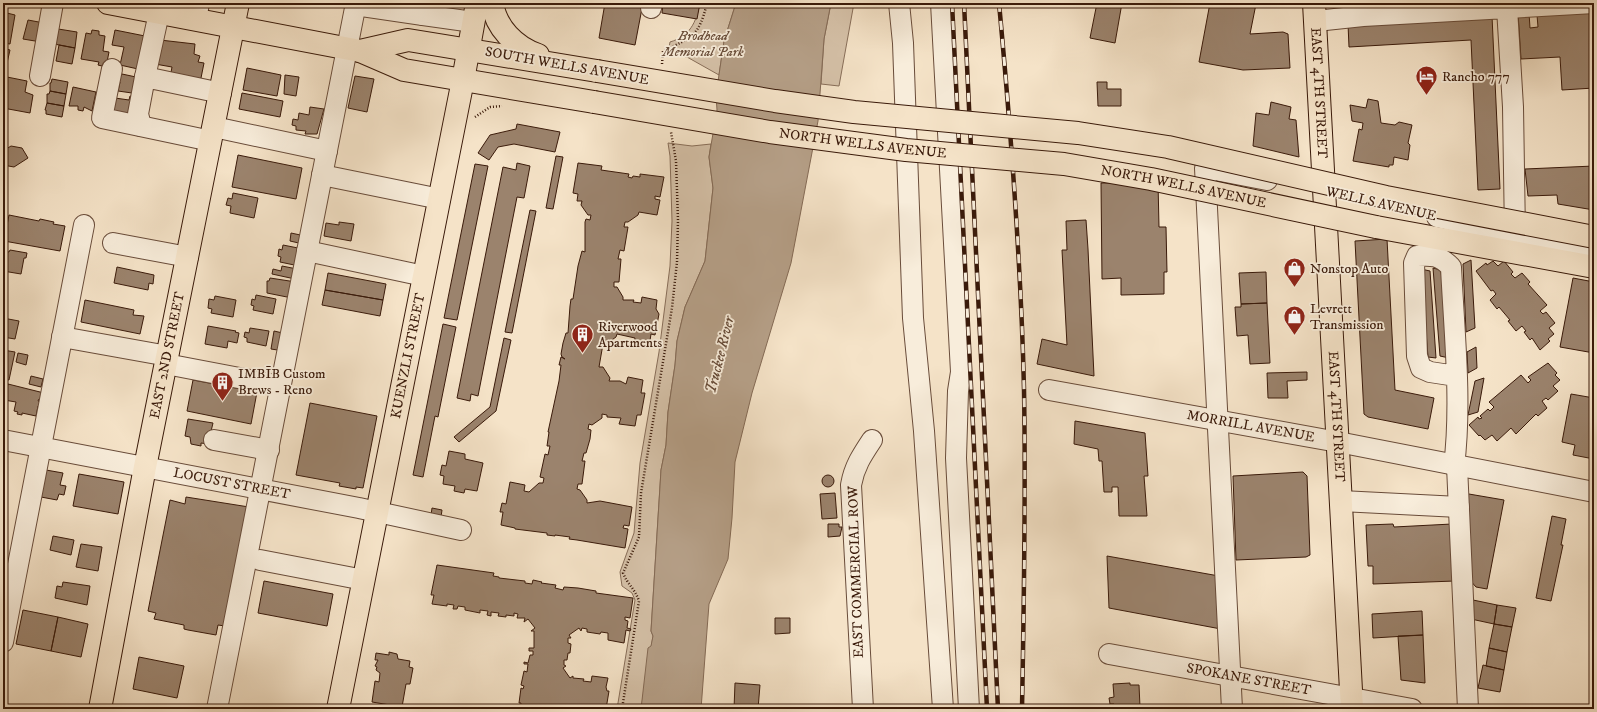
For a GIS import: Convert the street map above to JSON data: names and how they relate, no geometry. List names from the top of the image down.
{
  "streets": {
    "main road": [
      "SOUTH WELLS AVENUE",
      "EAST 4TH STREET",
      "NORTH WELLS AVENUE",
      "EAST 2ND STREET",
      "KUENZLI STREET"
    ],
    "street": [
      "WELLS AVENUE",
      "MORRILL AVENUE",
      "LOCUST STREET",
      "EAST COMMERCIAL ROW",
      "SPOKANE STREET"
    ]
  },
  "crossings": [
    ["SOUTH WELLS AVENUE", "NORTH WELLS AVENUE"],
    ["SOUTH WELLS AVENUE", "EAST 2ND STREET"],
    ["SOUTH WELLS AVENUE", "KUENZLI STREET"],
    ["EAST 4TH STREET", "WELLS AVENUE"],
    ["EAST 4TH STREET", "MORRILL AVENUE"],
    ["EAST 4TH STREET", "SPOKANE STREET"],
    ["WELLS AVENUE", "MORRILL AVENUE"],
    ["EAST 2ND STREET", "LOCUST STREET"],
    ["KUENZLI STREET", "LOCUST STREET"]
  ],
  "water": ["Truckee River"],
  "parks": ["Brodhead Memorial Park"],
  "places": {
    "hotel": ["Rancho 777"],
    "shop": ["Nonstop Auto", "Levrett Transmission"],
    "building": ["Riverwood Apartments", "IMBĪB Custom Brews - Reno"]
  }
}
